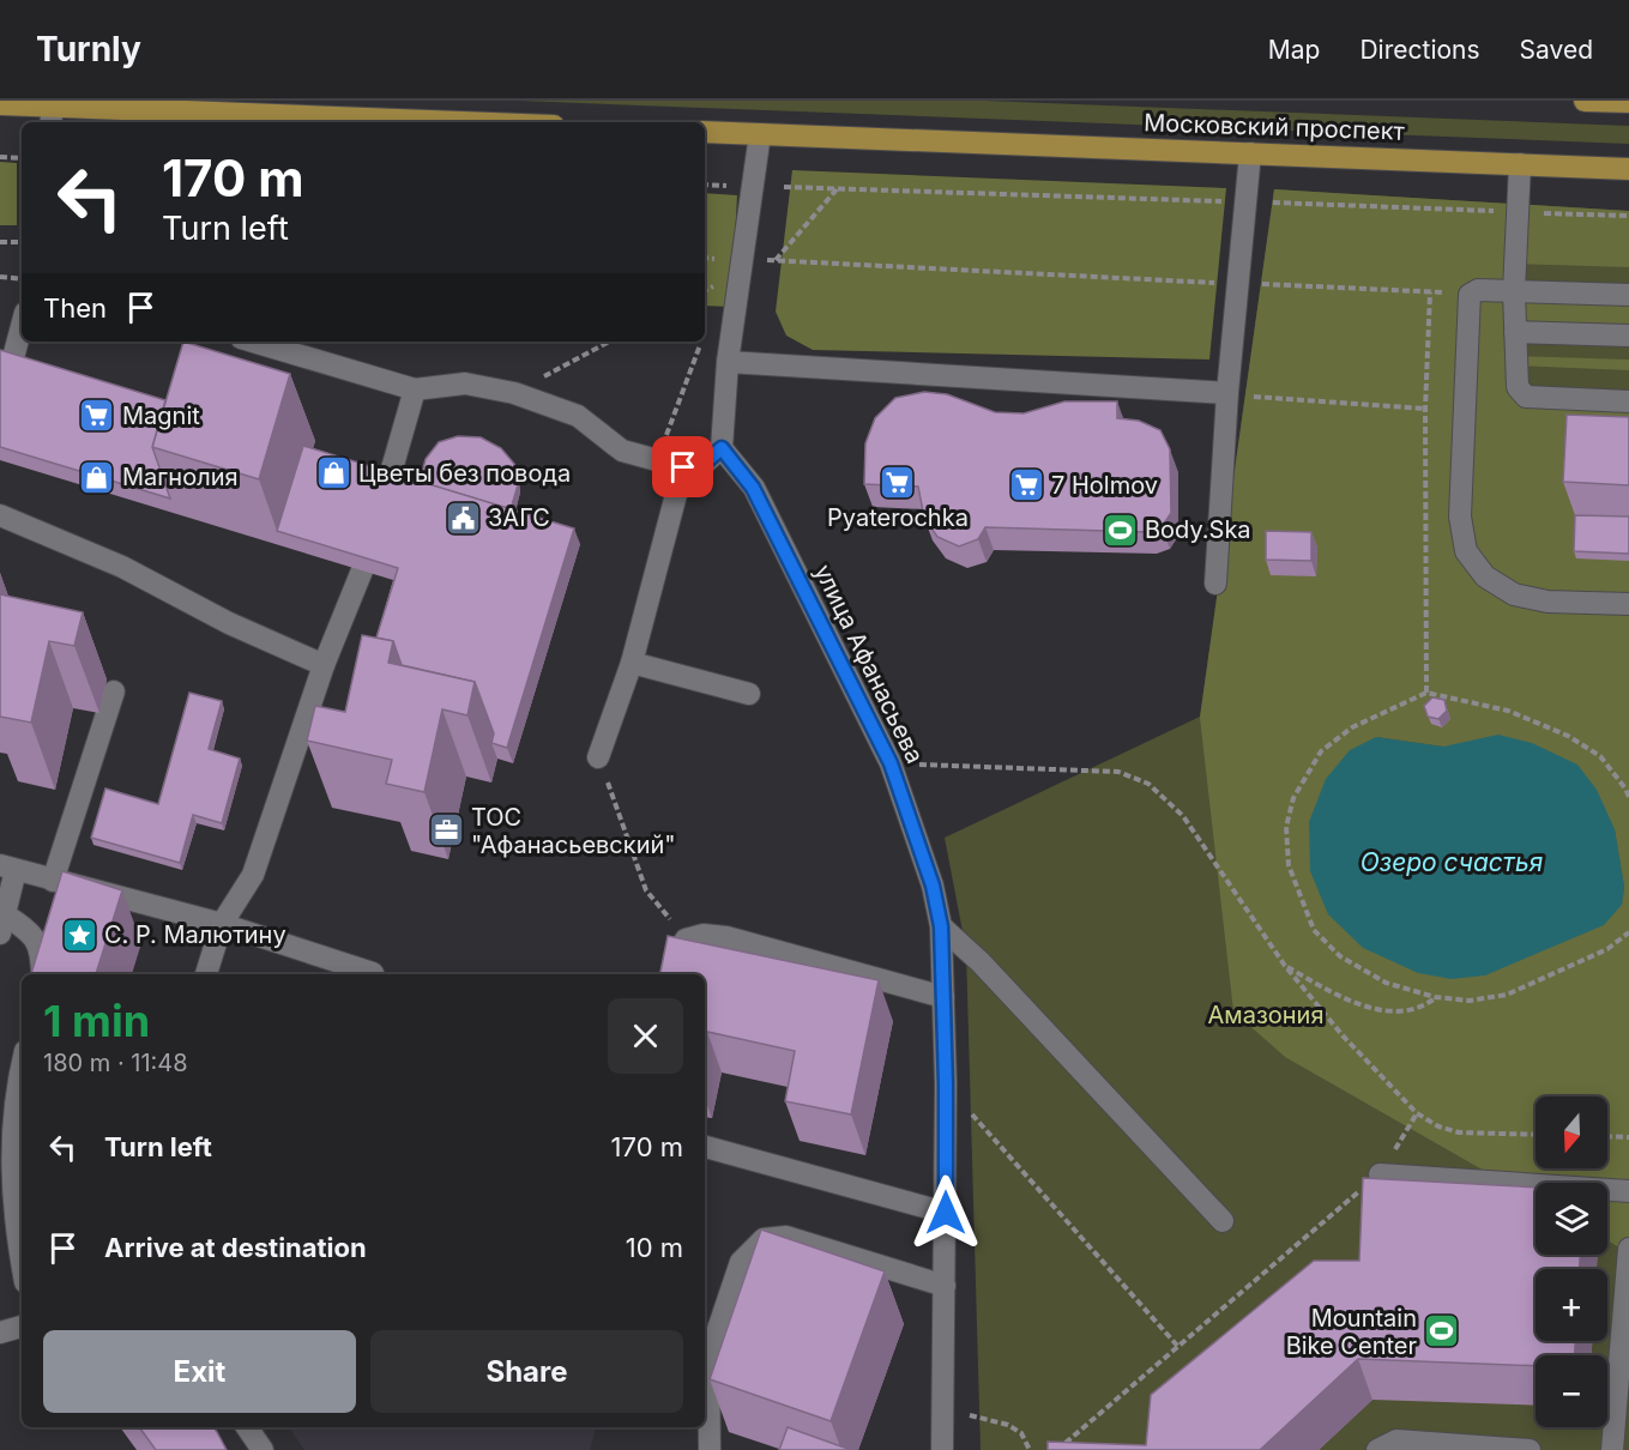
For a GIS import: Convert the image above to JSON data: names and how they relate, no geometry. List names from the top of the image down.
{
  "streets": {
    "main road": ["Московский проспект"],
    "street": ["улица Афанасьева"]
  },
  "water": ["Озеро счастья"],
  "parks": ["Амазония"],
  "places": {
    "supermarket": ["Magnit", "Pyaterochka", "7 Holmov"],
    "shop": ["Цветы без повода", "Магнолия"],
    "public building": ["ЗАГС"],
    "sports": ["Body.Ska", "Mountain Bike Center"],
    "office": ["ТОС \"Афанасьевский\""],
    "place": ["С. Р. Малютину"]
  },
  "north": "bottom",
  "page": {
    "header": "Turnly",
    "nav": ["Map", "Directions", "Saved"],
    "turn": ["170 m", "Turn left"],
    "then": "Then",
    "heading": ["1 min", "180 m · 11:48"],
    "map_buttons": ["+", "−"],
    "list": [
      {
        "name": "Turn left",
        "value": "170 m"
      },
      {
        "name": "Arrive at destination",
        "value": "10 m"
      }
    ],
    "buttons": ["Exit", "Share"]
  }
}
